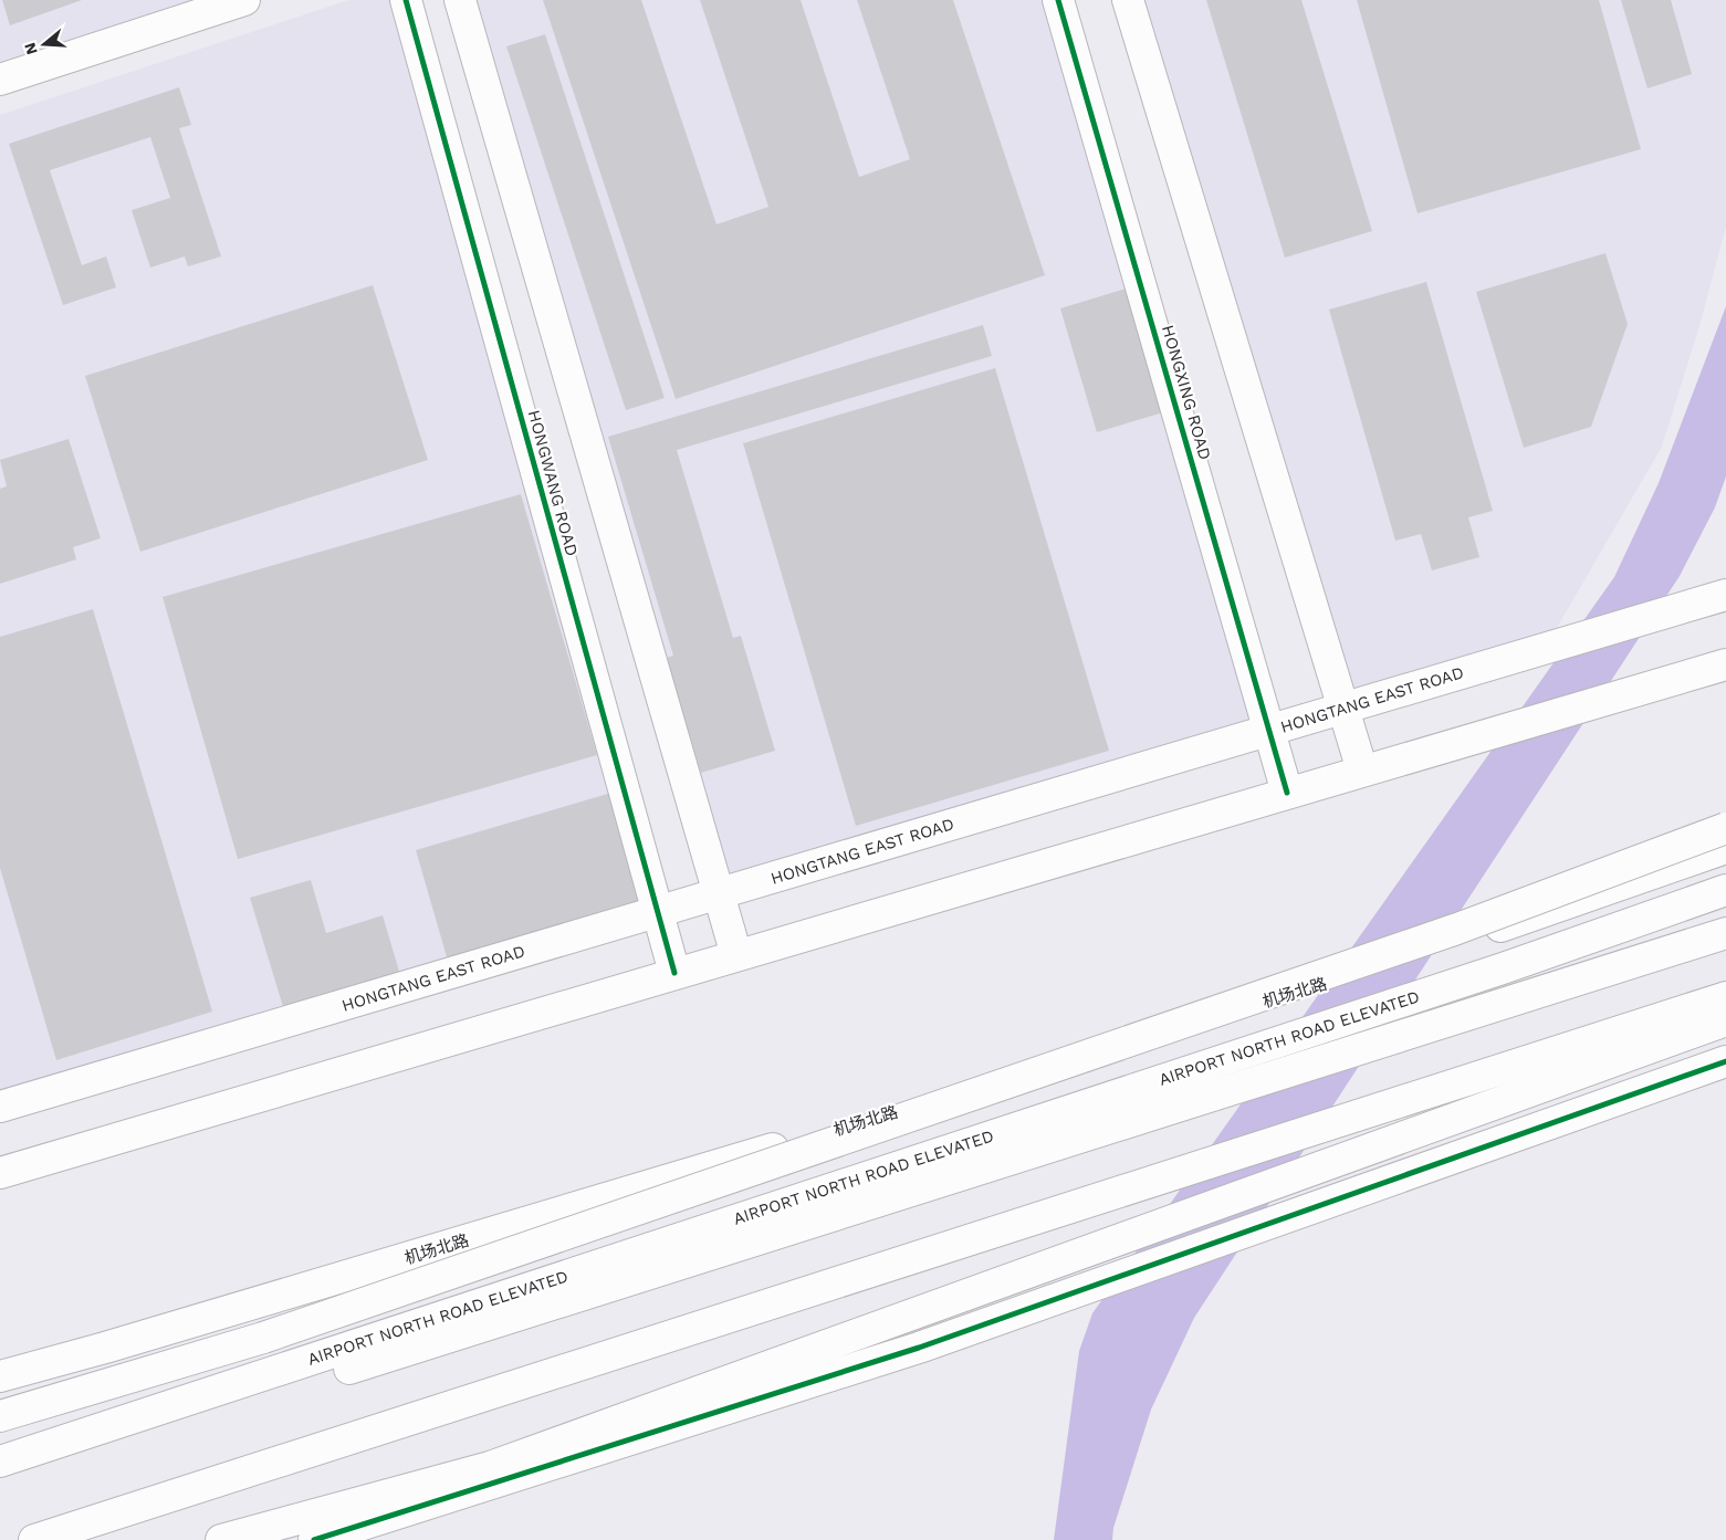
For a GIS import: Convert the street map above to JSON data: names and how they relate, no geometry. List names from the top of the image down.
{
  "streets": {
    "main road": [
      "HONGXING ROAD",
      "HONGWANG ROAD",
      "HONGTANG EAST ROAD",
      "机场北路",
      "AIRPORT NORTH ROAD ELEVATED"
    ]
  },
  "crossings": [
    ["HONGXING ROAD", "HONGTANG EAST ROAD"],
    ["HONGWANG ROAD", "HONGTANG EAST ROAD"]
  ],
  "north": "left"
}
